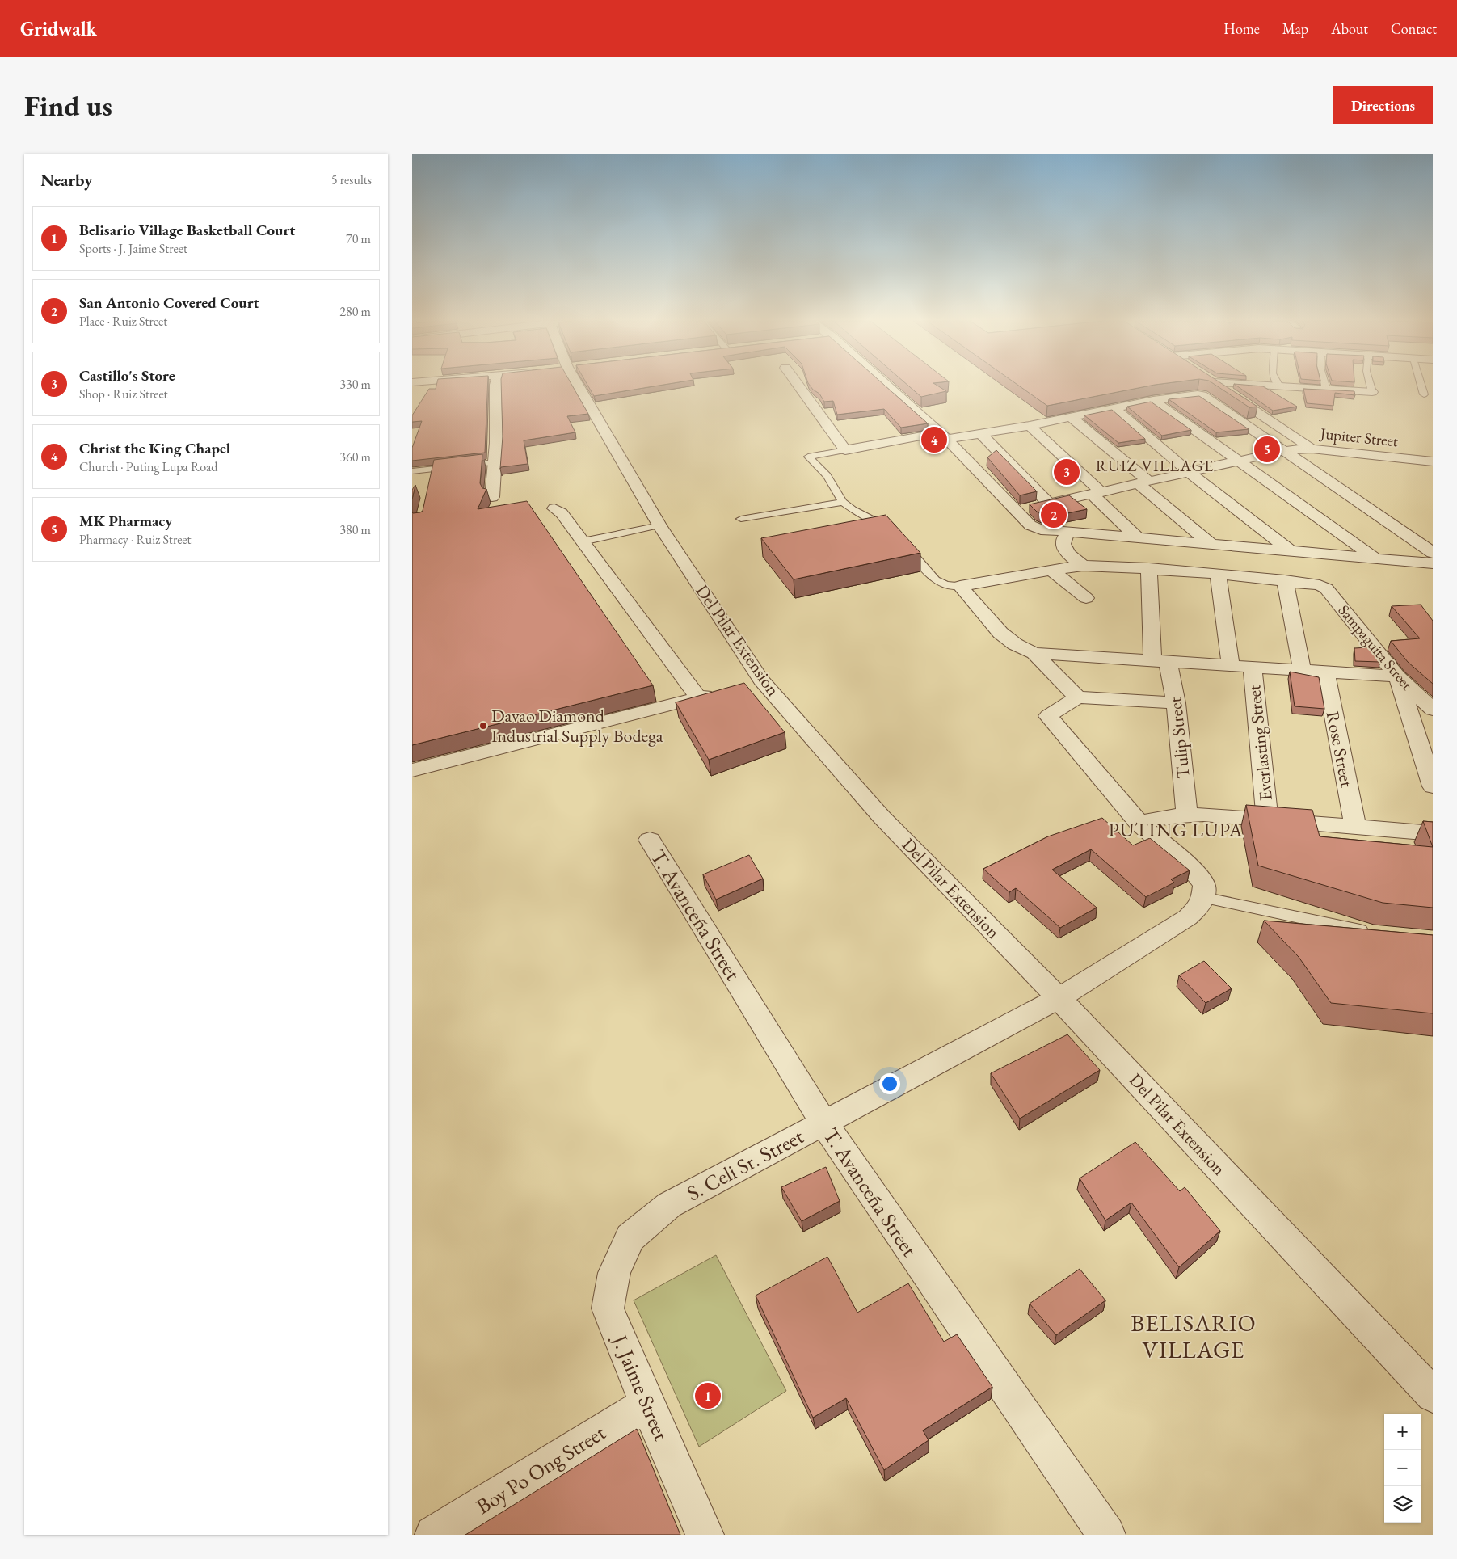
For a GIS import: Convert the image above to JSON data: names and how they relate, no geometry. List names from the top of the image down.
{
  "streets": {
    "street": [
      "Jupiter Street",
      "Del Pilar Extension",
      "Sampaguita Street",
      "Tulip Street",
      "Everlasting Street",
      "Rose Street",
      "T. Avanceña Street",
      "S. Celi Sr. Street",
      "J. Jaime Street",
      "Boy Po Ong Street"
    ]
  },
  "crossings": [
    ["Del Pilar Extension", "S. Celi Sr. Street"],
    ["T. Avanceña Street", "S. Celi Sr. Street"],
    ["S. Celi Sr. Street", "J. Jaime Street"],
    ["J. Jaime Street", "Boy Po Ong Street"]
  ],
  "districts": ["RUIZ VILLAGE", "PUTING LUPA", "BELISARIO VILLAGE"],
  "places": ["Davao Diamond Industrial Supply Bodega"],
  "page": {
    "header": "Gridwalk",
    "nav": [
      "Home",
      "Map",
      "About",
      "Contact"
    ],
    "buttons": "Directions",
    "title": "Find us",
    "heading": ["Nearby", "5 results"],
    "list": [
      {
        "mark": "1",
        "name": "Belisario Village Basketball Court",
        "note": "Sports · J. Jaime Street",
        "value": "70 m"
      },
      {
        "mark": "2",
        "name": "San Antonio Covered Court",
        "note": "Place · Ruiz Street",
        "value": "280 m"
      },
      {
        "mark": "3",
        "name": "Castillo's Store",
        "note": "Shop · Ruiz Street",
        "value": "330 m"
      },
      {
        "mark": "4",
        "name": "Christ the King Chapel",
        "note": "Church · Puting Lupa Road",
        "value": "360 m"
      },
      {
        "mark": "5",
        "name": "MK Pharmacy",
        "note": "Pharmacy · Ruiz Street",
        "value": "380 m"
      }
    ],
    "pins": [
      "4",
      "5",
      "3",
      "2",
      "1"
    ],
    "map_buttons": ["+", "−"]
  }
}
